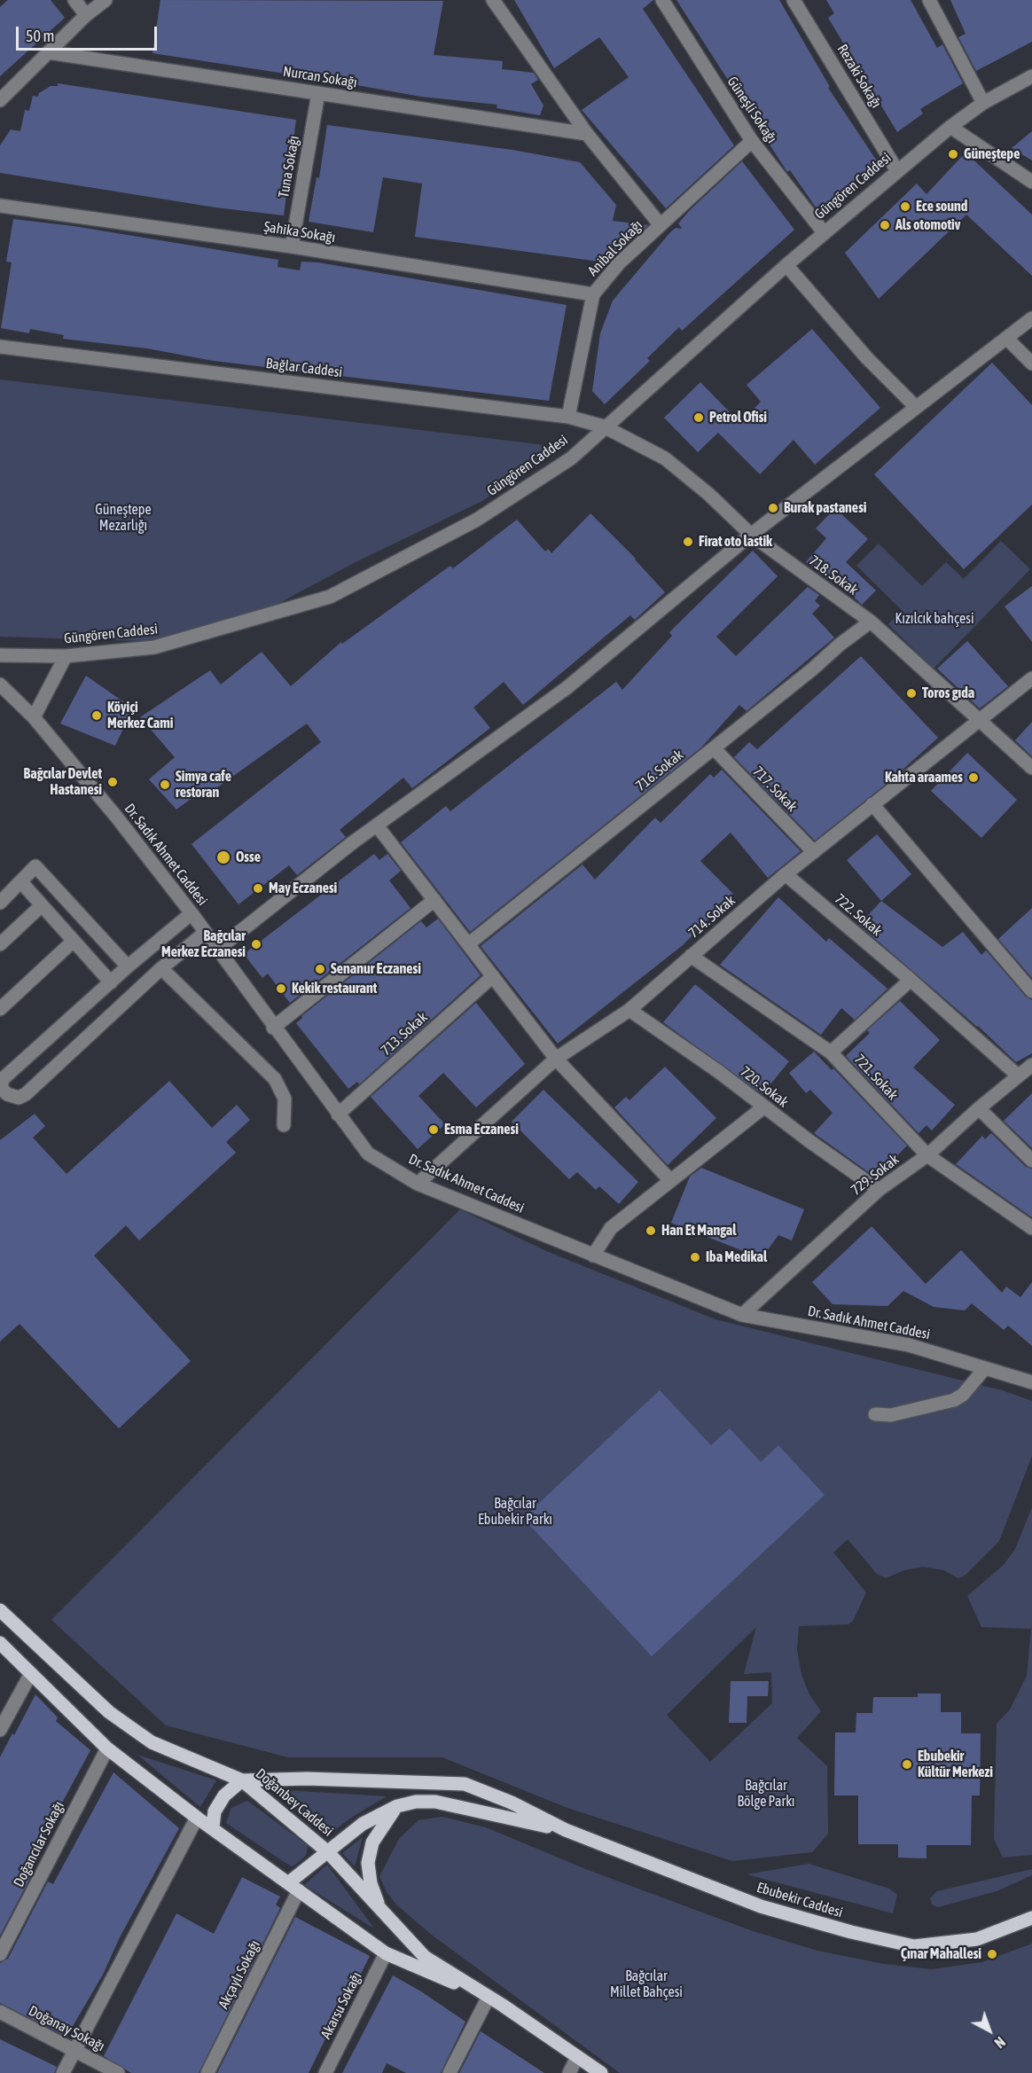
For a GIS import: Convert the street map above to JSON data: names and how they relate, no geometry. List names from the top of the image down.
{
  "streets": {
    "main road": ["Doğanbey Caddesi", "Ebubekir Caddesi"],
    "street": [
      "Rezaki Sokağı",
      "Nurcan Sokağı",
      "Güneşli Sokağı",
      "Tuna Sokağı",
      "Güngören Caddesi",
      "Şahika Sokağı",
      "Anibal Sokağı",
      "Bağlar Caddesi",
      "718. Sokak",
      "716. Sokak",
      "717. Sokak",
      "Dr. Sadık Ahmet Caddesi",
      "722. Sokak",
      "714. Sokak",
      "713. Sokak",
      "721. Sokak",
      "720. Sokak",
      "729. Sokak",
      "Doğancılar Sokağı",
      "Akçaylı Sokağı",
      "Akarsu Sokağı",
      "Doğanay Sokağı"
    ]
  },
  "crossings": [
    ["Rezaki Sokağı", "Güngören Caddesi"],
    ["Nurcan Sokağı", "Tuna Sokağı"],
    ["Güneşli Sokağı", "Güngören Caddesi"],
    ["Güneşli Sokağı", "Anibal Sokağı"],
    ["Tuna Sokağı", "Şahika Sokağı"],
    ["Güngören Caddesi", "Bağlar Caddesi"],
    ["Güngören Caddesi", "718. Sokak"],
    ["Şahika Sokağı", "Anibal Sokağı"],
    ["Anibal Sokağı", "Bağlar Caddesi"],
    ["Bağlar Caddesi", "718. Sokak"],
    ["718. Sokak", "716. Sokak"],
    ["718. Sokak", "714. Sokak"],
    ["716. Sokak", "717. Sokak"],
    ["717. Sokak", "714. Sokak"],
    ["Dr. Sadık Ahmet Caddesi", "714. Sokak"],
    ["Dr. Sadık Ahmet Caddesi", "713. Sokak"],
    ["Dr. Sadık Ahmet Caddesi", "729. Sokak"],
    ["722. Sokak", "714. Sokak"],
    ["722. Sokak", "729. Sokak"],
    ["714. Sokak", "721. Sokak"],
    ["714. Sokak", "720. Sokak"],
    ["721. Sokak", "729. Sokak"],
    ["720. Sokak", "729. Sokak"],
    ["Doğanbey Caddesi", "Doğancılar Sokağı"],
    ["Doğanbey Caddesi", "Akçaylı Sokağı"],
    ["Doğanbey Caddesi", "Akarsu Sokağı"]
  ],
  "parks": [
    "Güneştepe Mezarlığı",
    "Kızılcık bahçesi",
    "Bağcılar Ebubekir Parkı",
    "Bağcılar Bölge Parkı",
    "Bağcılar Millet Bahçesi"
  ],
  "places": [
    "Güneştepe",
    "Ece sound",
    "Als otomotiv",
    "Petrol Ofisi",
    "Burak pastanesi",
    "Firat oto lastik",
    "Toros gıda",
    "Köyiçi Merkez Cami",
    "Kahta araames",
    "Bağcılar Devlet Hastanesi",
    "Simya cafe restoran",
    "Osse",
    "May Eczanesi",
    "Bağcılar Merkez Eczanesi",
    "Senanur Eczanesi",
    "Kekik restaurant",
    "Esma Eczanesi",
    "Han Et Mangal",
    "Iba Medikal",
    "Ebubekir Kültür Merkezi",
    "Çınar Mahallesi"
  ],
  "scale_bar": "50 m",
  "north": "bottom right"
}
